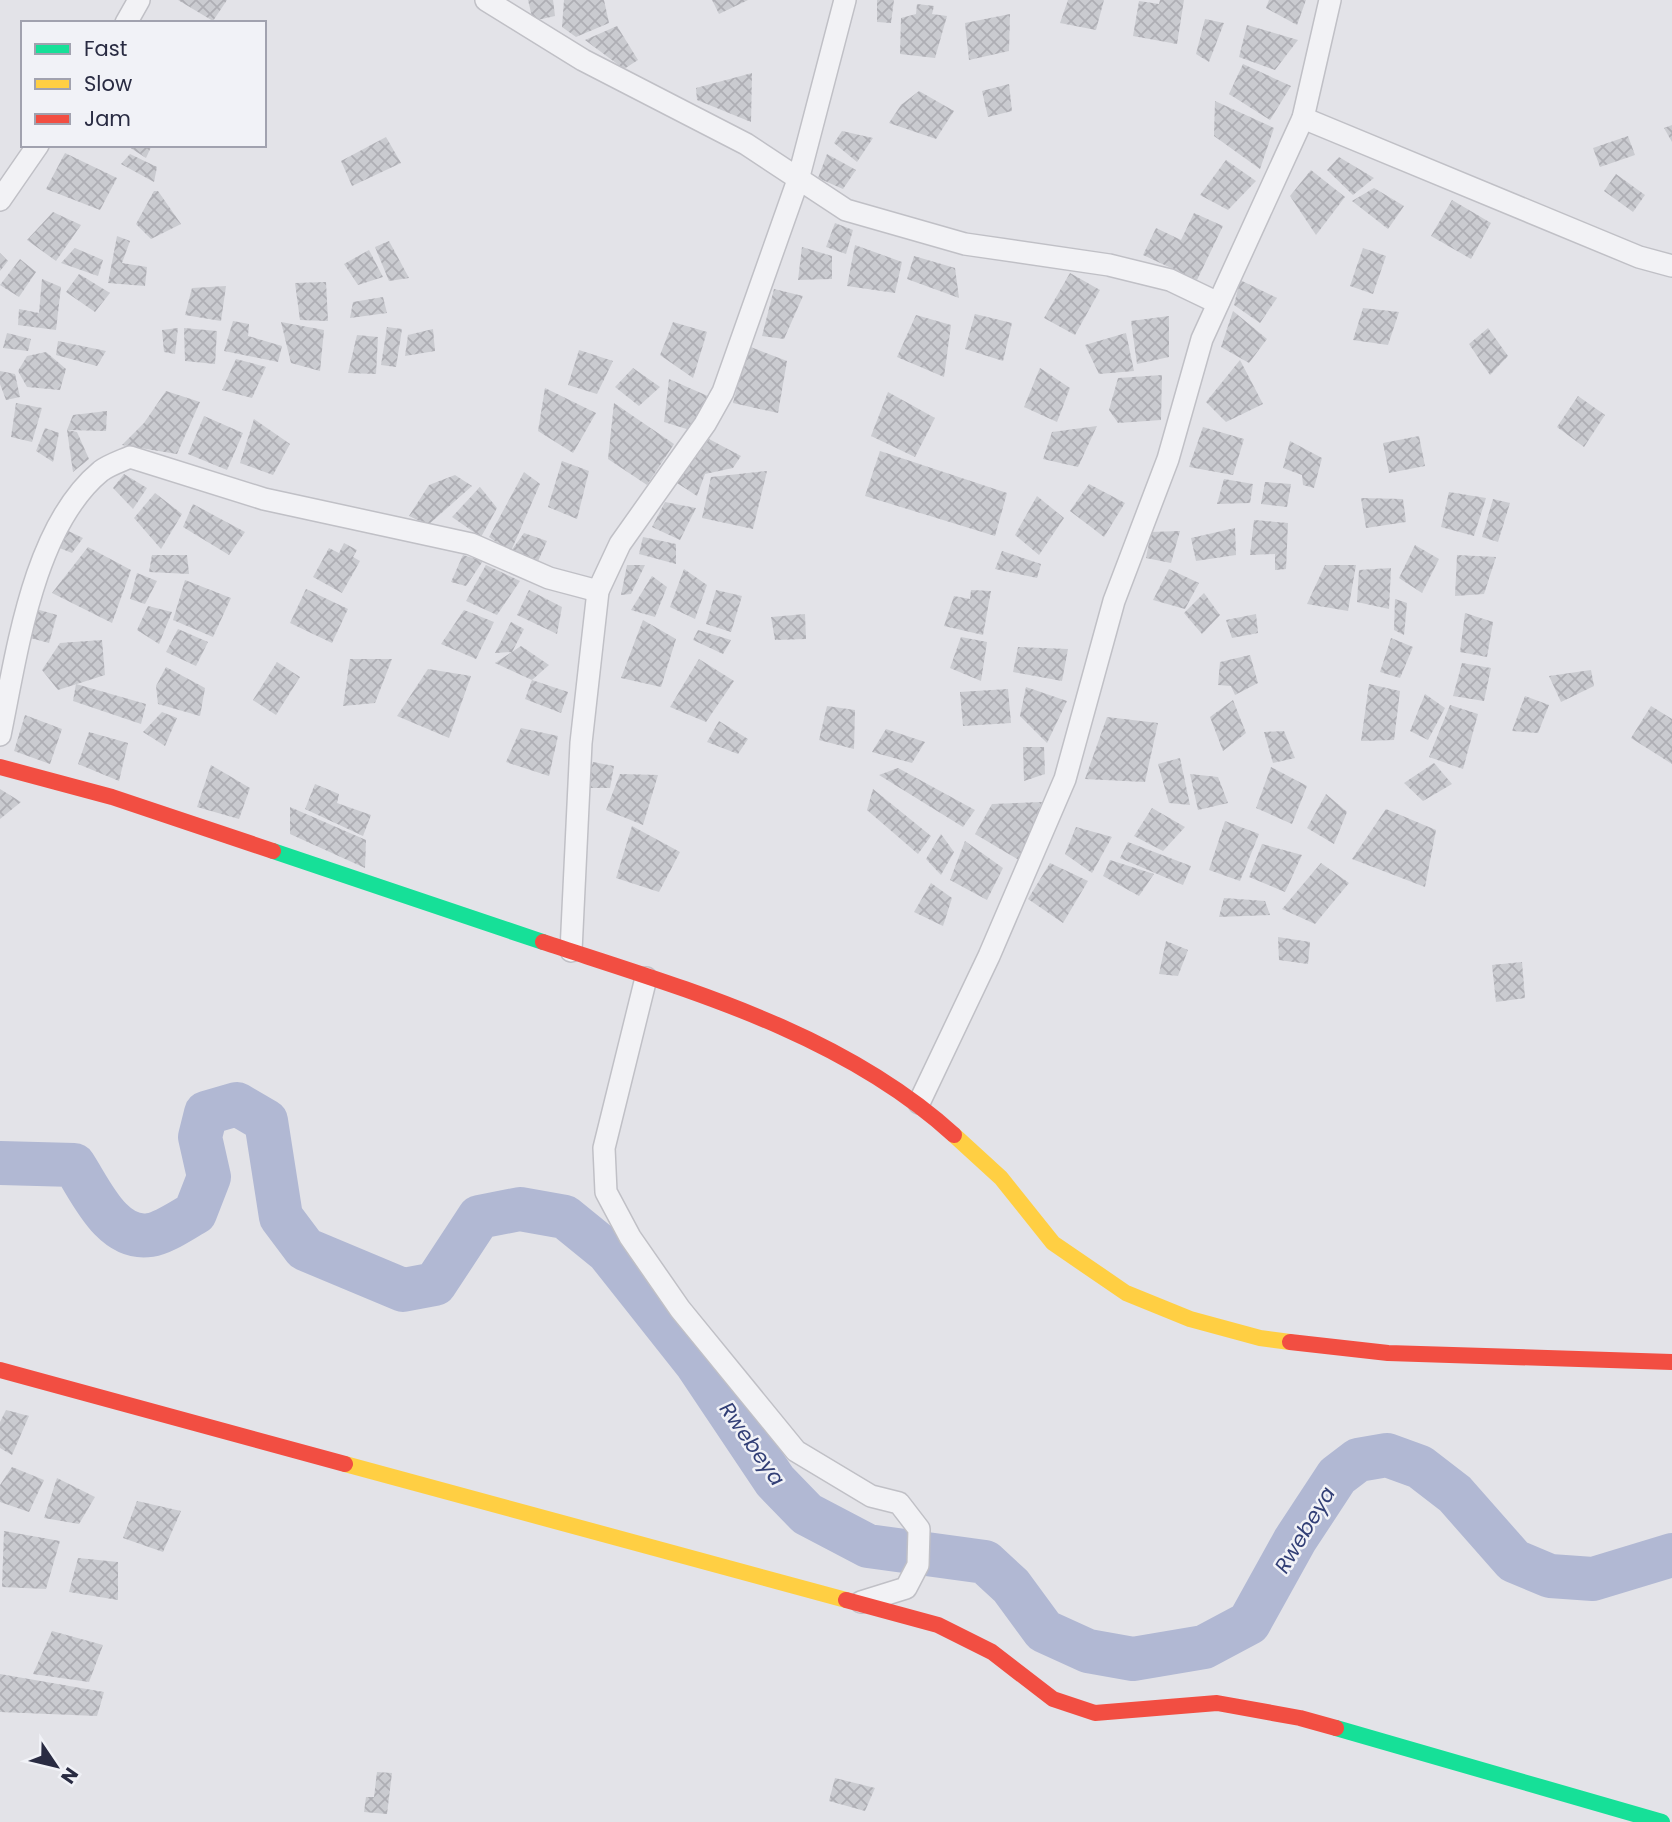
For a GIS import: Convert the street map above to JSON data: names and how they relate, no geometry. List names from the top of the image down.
{
  "water": ["Rwebeya"],
  "legend": ["Fast", "Slow", "Jam"],
  "north": "bottom right"
}
